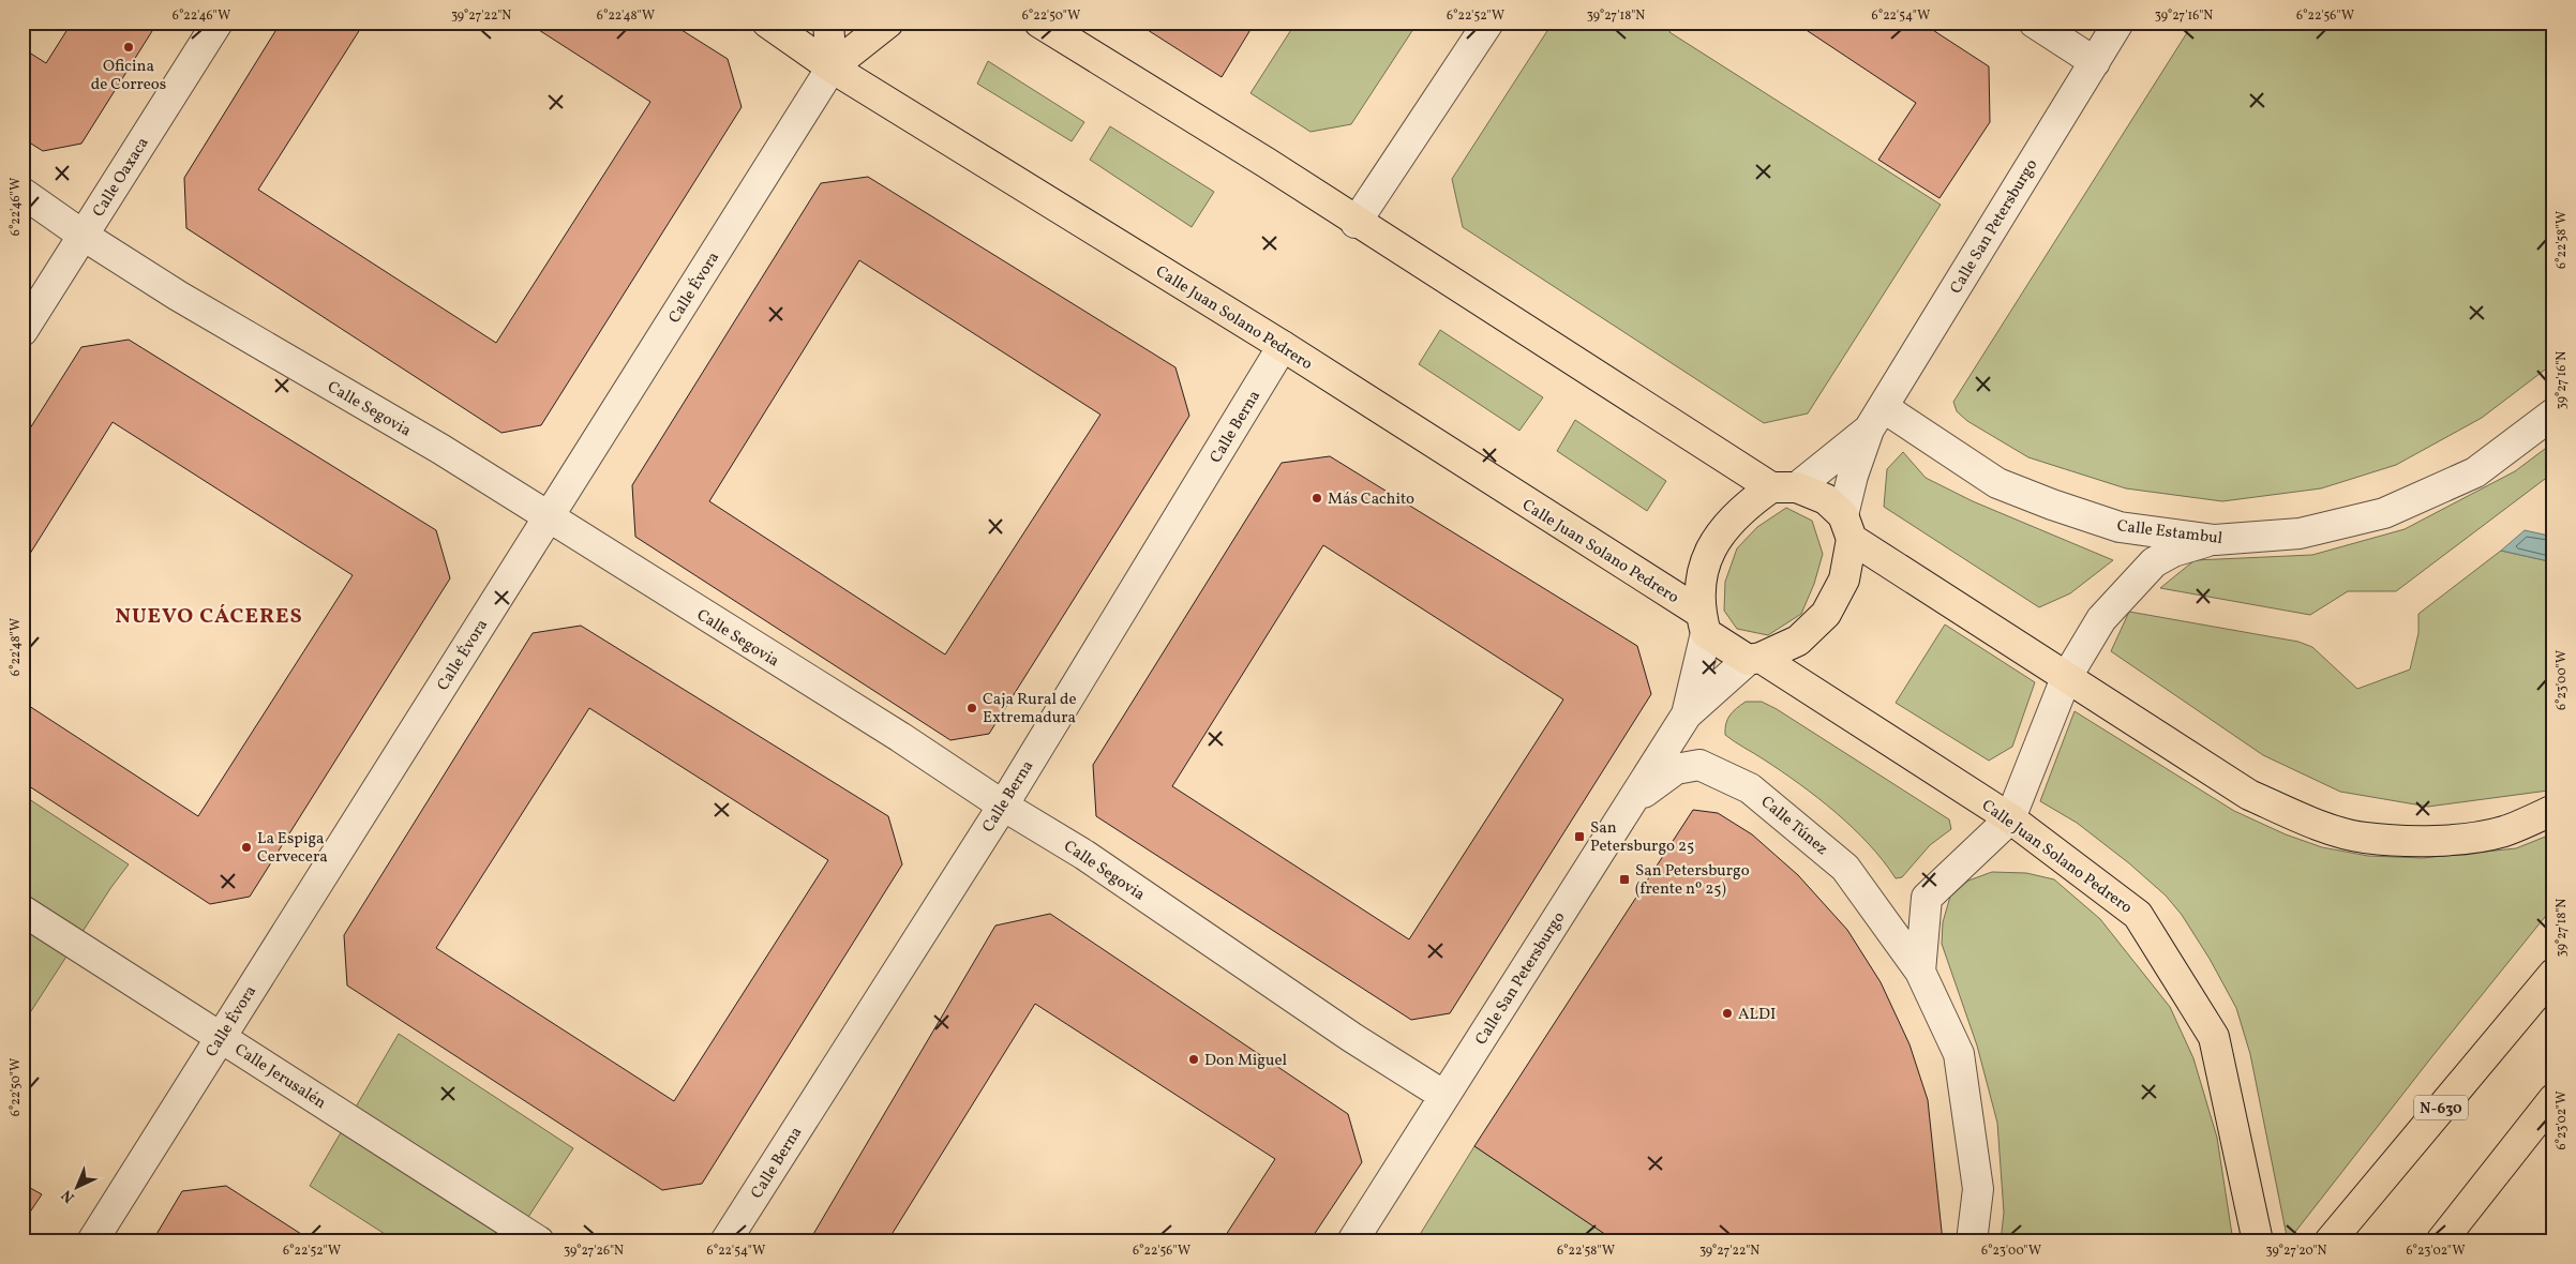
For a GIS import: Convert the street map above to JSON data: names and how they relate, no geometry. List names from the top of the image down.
{
  "streets": {
    "main road": ["Calle Évora", "Calle Juan Solano Pedrero", "N-630"],
    "street": [
      "Calle Oaxaca",
      "Calle San Petersburgo",
      "Calle Segovia",
      "Calle Berna",
      "Calle Estambul",
      "Calle Túnez",
      "Calle Jerusalén"
    ]
  },
  "crossings": [
    ["Calle Oaxaca", "Calle Segovia"],
    ["Calle San Petersburgo", "Calle Juan Solano Pedrero"],
    ["Calle San Petersburgo", "Calle Segovia"],
    ["Calle San Petersburgo", "Calle Estambul"],
    ["Calle San Petersburgo", "Calle Túnez"],
    ["Calle Évora", "Calle Juan Solano Pedrero"],
    ["Calle Évora", "Calle Segovia"],
    ["Calle Évora", "Calle Jerusalén"],
    ["Calle Juan Solano Pedrero", "Calle Berna"],
    ["Calle Segovia", "Calle Berna"]
  ],
  "districts": ["NUEVO CÁCERES"],
  "places": {
    "other": [
      "Oficina de Correos",
      "Más Cachito",
      "Caja Rural de Extremadura",
      "La Espiga Cervecera",
      "ALDI",
      "Don Miguel"
    ],
    "transit": ["San Petersburgo 25", "San Petersburgo (frente nº 25)"]
  },
  "north": "bottom left",
  "coordinates": [
    "6°22'46\"W",
    "39°27'22\"N",
    "6°22'48\"W",
    "6°22'50\"W",
    "6°22'52\"W",
    "39°27'18\"N",
    "6°22'54\"W",
    "39°27'16\"N",
    "6°22'56\"W",
    "6°22'58\"W",
    "6°23'00\"W",
    "6°23'02\"W",
    "39°27'26\"N",
    "39°27'20\"N"
  ]
}
